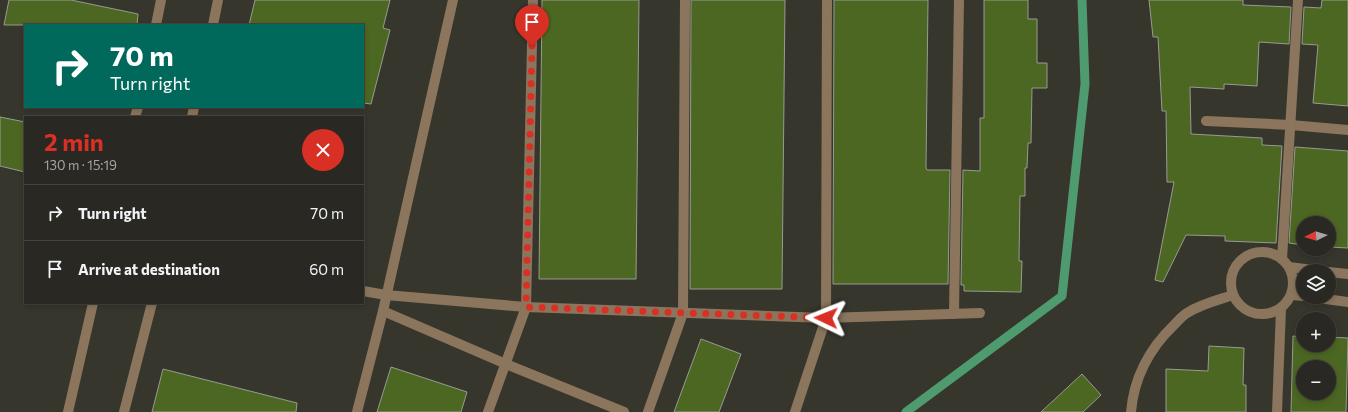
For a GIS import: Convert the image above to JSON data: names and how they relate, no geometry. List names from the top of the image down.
{
  "north": "left",
  "page": {
    "turn": ["70 m", "Turn right"],
    "heading": ["2 min", "130 m · 15:19"],
    "list": [
      {
        "name": "Turn right",
        "value": "70 m"
      },
      {
        "name": "Arrive at destination",
        "value": "60 m"
      }
    ],
    "map_buttons": ["+", "−"]
  }
}
